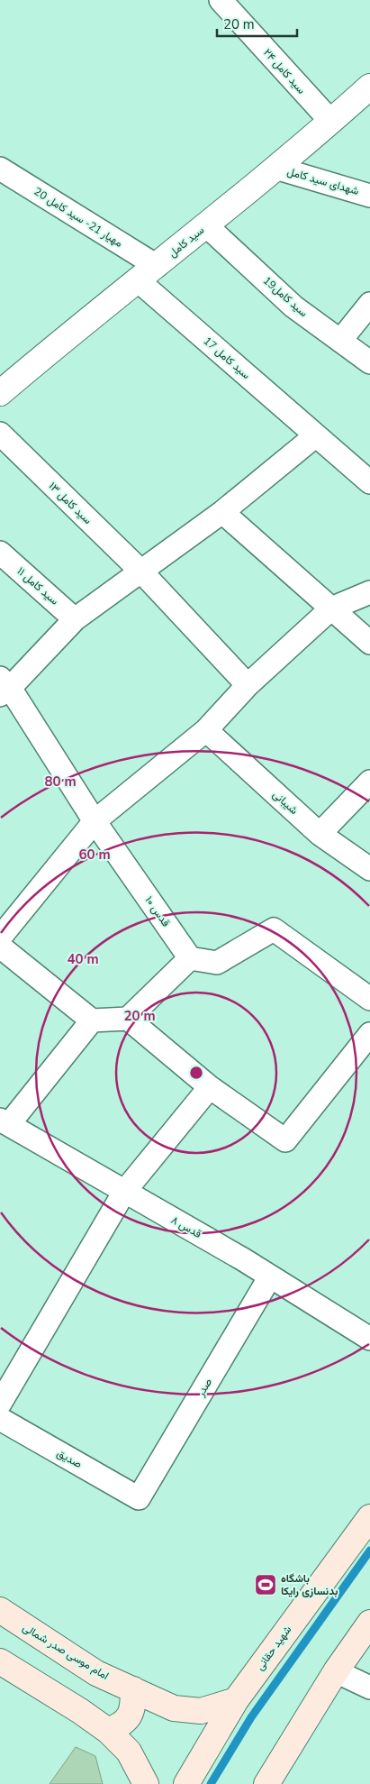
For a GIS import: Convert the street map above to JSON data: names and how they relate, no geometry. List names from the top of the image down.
{
  "streets": {
    "main road": ["شهید حقانی", "امام موسی صدر شمالی"],
    "street": [
      "سید کامل ۲۴",
      "شهدای سید کامل",
      "مهیار 21- سید کامل 20",
      "سید کامل",
      "سید کامل19",
      "سید کامل 17",
      "سید کامل ۱۳",
      "سید کامل ۱۱",
      "شیبانی",
      "قدس ۱۰",
      "قدس ۸",
      "صدر",
      "صدیق"
    ]
  },
  "crossings": [
    ["سید کامل ۲۴", "سید کامل"],
    ["شهدای سید کامل", "سید کامل"],
    ["مهیار 21- سید کامل 20", "سید کامل"],
    ["سید کامل", "سید کامل19"],
    ["سید کامل", "سید کامل 17"],
    ["قدس ۸", "صدر"],
    ["صدر", "صدیق"],
    ["شهید حقانی", "امام موسی صدر شمالی"]
  ],
  "places": {
    "sports": ["باشگاه بدنسازی رایکا"]
  },
  "scale_bar": "20 m",
  "rings": [
    "80 m",
    "60 m",
    "40 m",
    "20 m"
  ]
}
